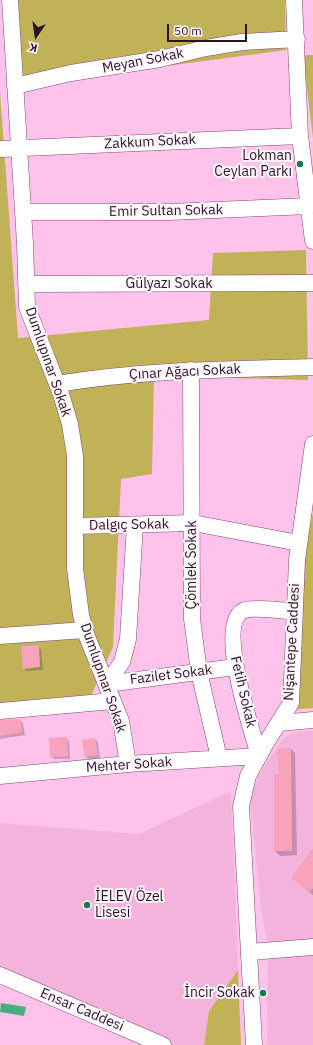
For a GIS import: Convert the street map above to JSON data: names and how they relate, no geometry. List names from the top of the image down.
{
  "streets": {
    "street": [
      "Meyan Sokak",
      "Zakkum Sokak",
      "Emir Sultan Sokak",
      "Gülyazı Sokak",
      "Dumlupınar Sokak",
      "Çınar Ağacı Sokak",
      "Dalgıç Sokak",
      "Çömlek Sokak",
      "Nişantepe Caddesi",
      "Fazilet Sokak",
      "Fetih Sokak",
      "Mehter Sokak",
      "Ensar Caddesi"
    ]
  },
  "crossings": [
    ["Meyan Sokak", "Dumlupınar Sokak"],
    ["Zakkum Sokak", "Dumlupınar Sokak"],
    ["Emir Sultan Sokak", "Dumlupınar Sokak"],
    ["Gülyazı Sokak", "Dumlupınar Sokak"],
    ["Dumlupınar Sokak", "Çınar Ağacı Sokak"],
    ["Dumlupınar Sokak", "Dalgıç Sokak"],
    ["Dumlupınar Sokak", "Fazilet Sokak"],
    ["Dumlupınar Sokak", "Mehter Sokak"],
    ["Çınar Ağacı Sokak", "Çömlek Sokak"],
    ["Dalgıç Sokak", "Çömlek Sokak"],
    ["Dalgıç Sokak", "Nişantepe Caddesi"],
    ["Çömlek Sokak", "Fazilet Sokak"],
    ["Çömlek Sokak", "Mehter Sokak"],
    ["Nişantepe Caddesi", "Fetih Sokak"],
    ["Nişantepe Caddesi", "Mehter Sokak"],
    ["Fazilet Sokak", "Fetih Sokak"],
    ["Fetih Sokak", "Mehter Sokak"]
  ],
  "places": ["Lokman Ceylan Parkı", "İELEV Özel Lisesi", "İncir Sokak"],
  "scale_bar": "50 m",
  "north": "bottom"
}
